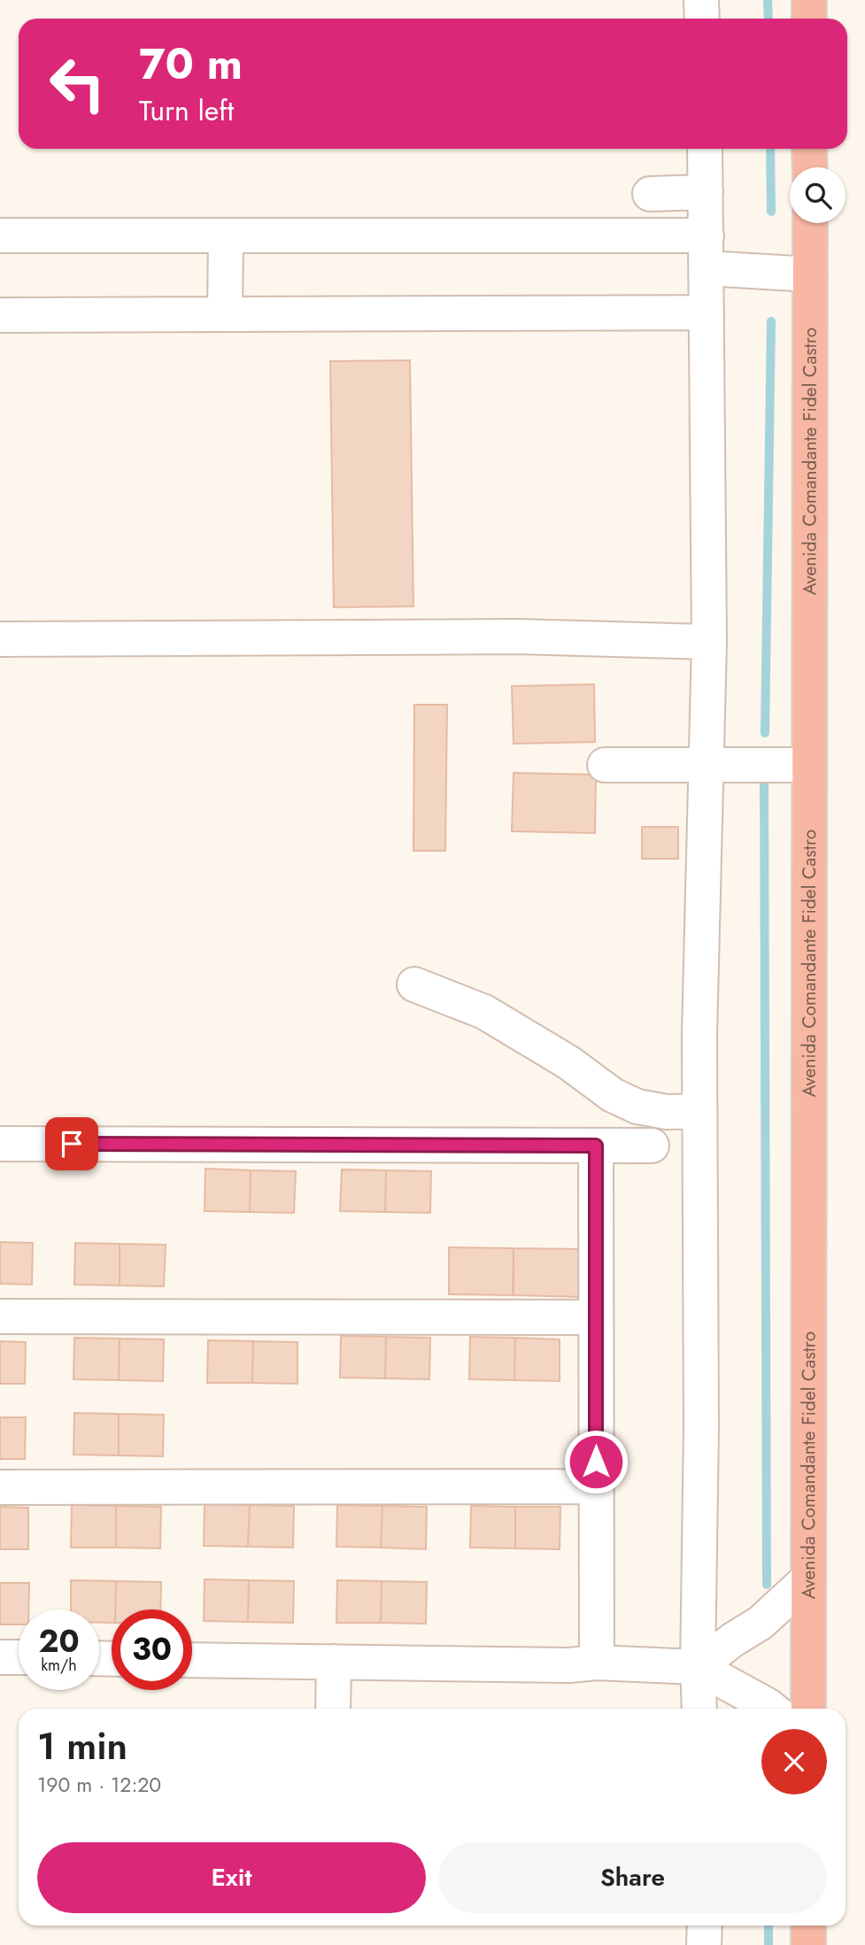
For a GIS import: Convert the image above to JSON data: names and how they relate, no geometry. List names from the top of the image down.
{
  "streets": {
    "highway": ["Avenida Comandante Fidel Castro"]
  },
  "page": {
    "turn": ["70 m", "Turn left"],
    "speed": "20 km/h",
    "limit": "30",
    "heading": ["1 min", "190 m · 12:20"],
    "buttons": ["Exit", "Share"]
  }
}
